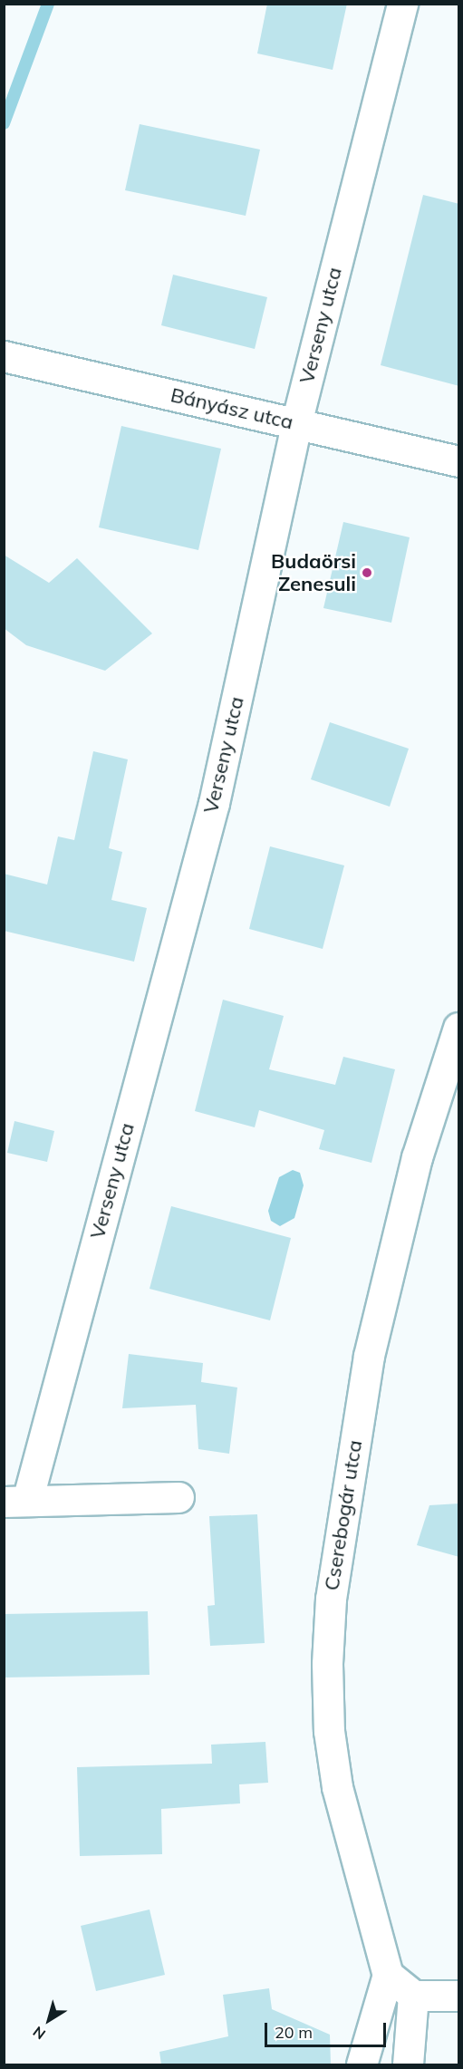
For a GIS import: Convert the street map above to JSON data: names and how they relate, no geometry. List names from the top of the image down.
{
  "streets": {
    "street": ["Verseny utca", "Bányász utca", "Cserebogár utca"]
  },
  "crossings": [
    ["Verseny utca", "Bányász utca"]
  ],
  "places": ["Budaörsi Zenesuli"],
  "scale_bar": "20 m",
  "north": "bottom left"
}
